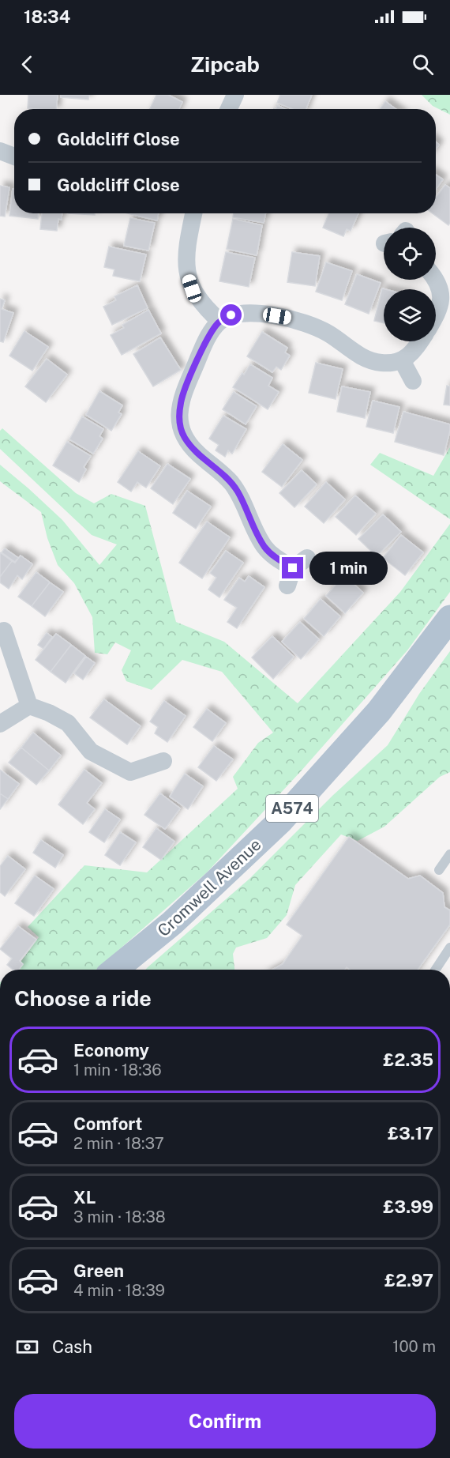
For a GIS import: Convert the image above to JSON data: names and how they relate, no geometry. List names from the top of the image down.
{
  "streets": {
    "main road": ["A574", "Cromwell Avenue"]
  },
  "page": {
    "status": "18:34",
    "header": "Zipcab",
    "banner": ["Goldcliff Close", "Goldcliff Close"],
    "bubble": "1 min",
    "heading": "Choose a ride",
    "list": [
      {
        "name": "Economy",
        "note": "1 min · 18:36",
        "value": "£2.35"
      },
      {
        "name": "Comfort",
        "note": "2 min · 18:37",
        "value": "£3.17"
      },
      {
        "name": "XL",
        "note": "3 min · 18:38",
        "value": "£3.99"
      },
      {
        "name": "Green",
        "note": "4 min · 18:39",
        "value": "£2.97"
      }
    ],
    "pay": ["Cash", "100 m"],
    "buttons": "Confirm"
  }
}
